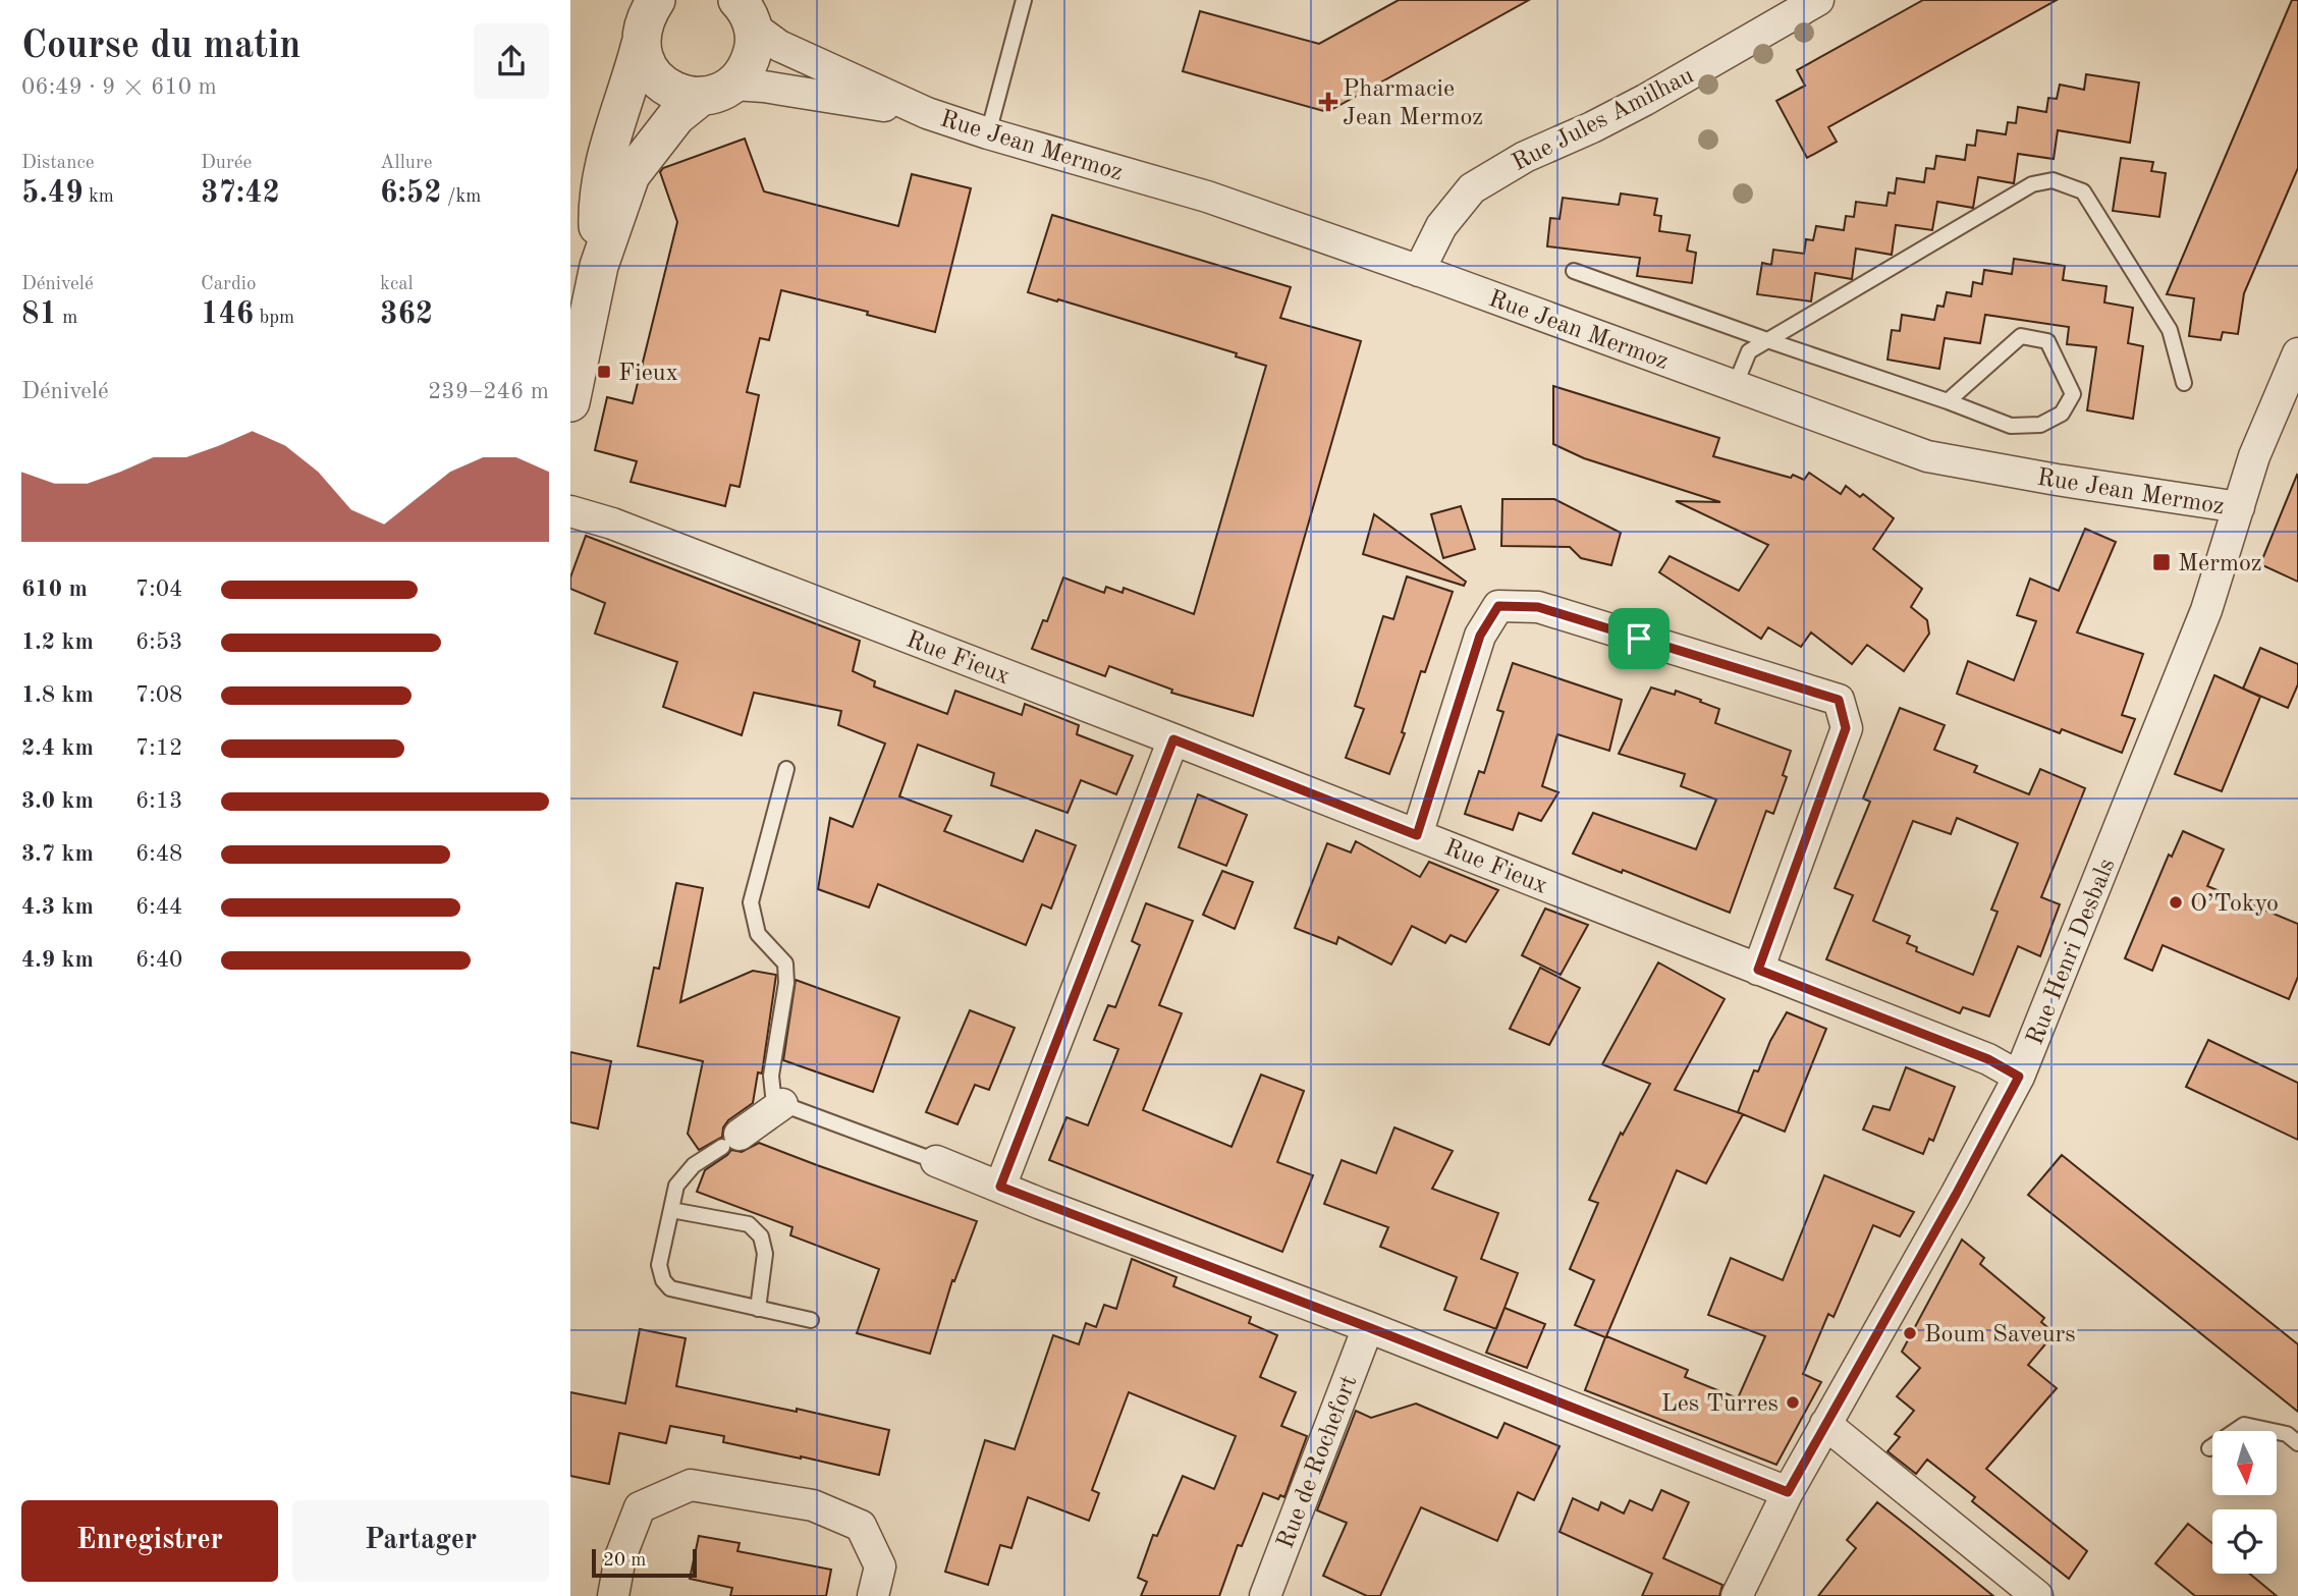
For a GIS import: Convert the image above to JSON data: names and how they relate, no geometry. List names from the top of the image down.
{
  "streets": {
    "street": [
      "Rue Jules Amilhau",
      "Rue Jean Mermoz",
      "Rue Fieux",
      "Rue Henri Desbals",
      "Rue de Rochefort"
    ]
  },
  "crossings": [
    ["Rue Jules Amilhau", "Rue Jean Mermoz"],
    ["Rue Jean Mermoz", "Rue Henri Desbals"],
    ["Rue Fieux", "Rue Henri Desbals"]
  ],
  "places": {
    "health": ["Pharmacie Jean Mermoz"],
    "transit": ["Fieux", "Mermoz"],
    "other": ["O’Tokyo", "Boum Saveurs", "Les Turres"]
  },
  "scale_bar": "20 m",
  "north": "bottom",
  "page": {
    "heading": ["Course du matin", "06:49 · 9 × 610 m"],
    "stats": [
      ["Distance", "5.49 km"],
      ["Durée", "37:42"],
      ["Allure", "6:52 /km"],
      ["Dénivelé", "81 m"],
      ["Cardio", "146 bpm"],
      ["kcal", "362"]
    ],
    "chart": ["Dénivelé", "239–246 m"],
    "list": [
      {
        "name": "610 m",
        "note": "7:04"
      },
      {
        "name": "1.2 km",
        "note": "6:53"
      },
      {
        "name": "1.8 km",
        "note": "7:08"
      },
      {
        "name": "2.4 km",
        "note": "7:12"
      },
      {
        "name": "3.0 km",
        "note": "6:13"
      },
      {
        "name": "3.7 km",
        "note": "6:48"
      },
      {
        "name": "4.3 km",
        "note": "6:44"
      },
      {
        "name": "4.9 km",
        "note": "6:40"
      }
    ],
    "buttons": ["Enregistrer", "Partager"],
    "scale": "20 m"
  }
}
